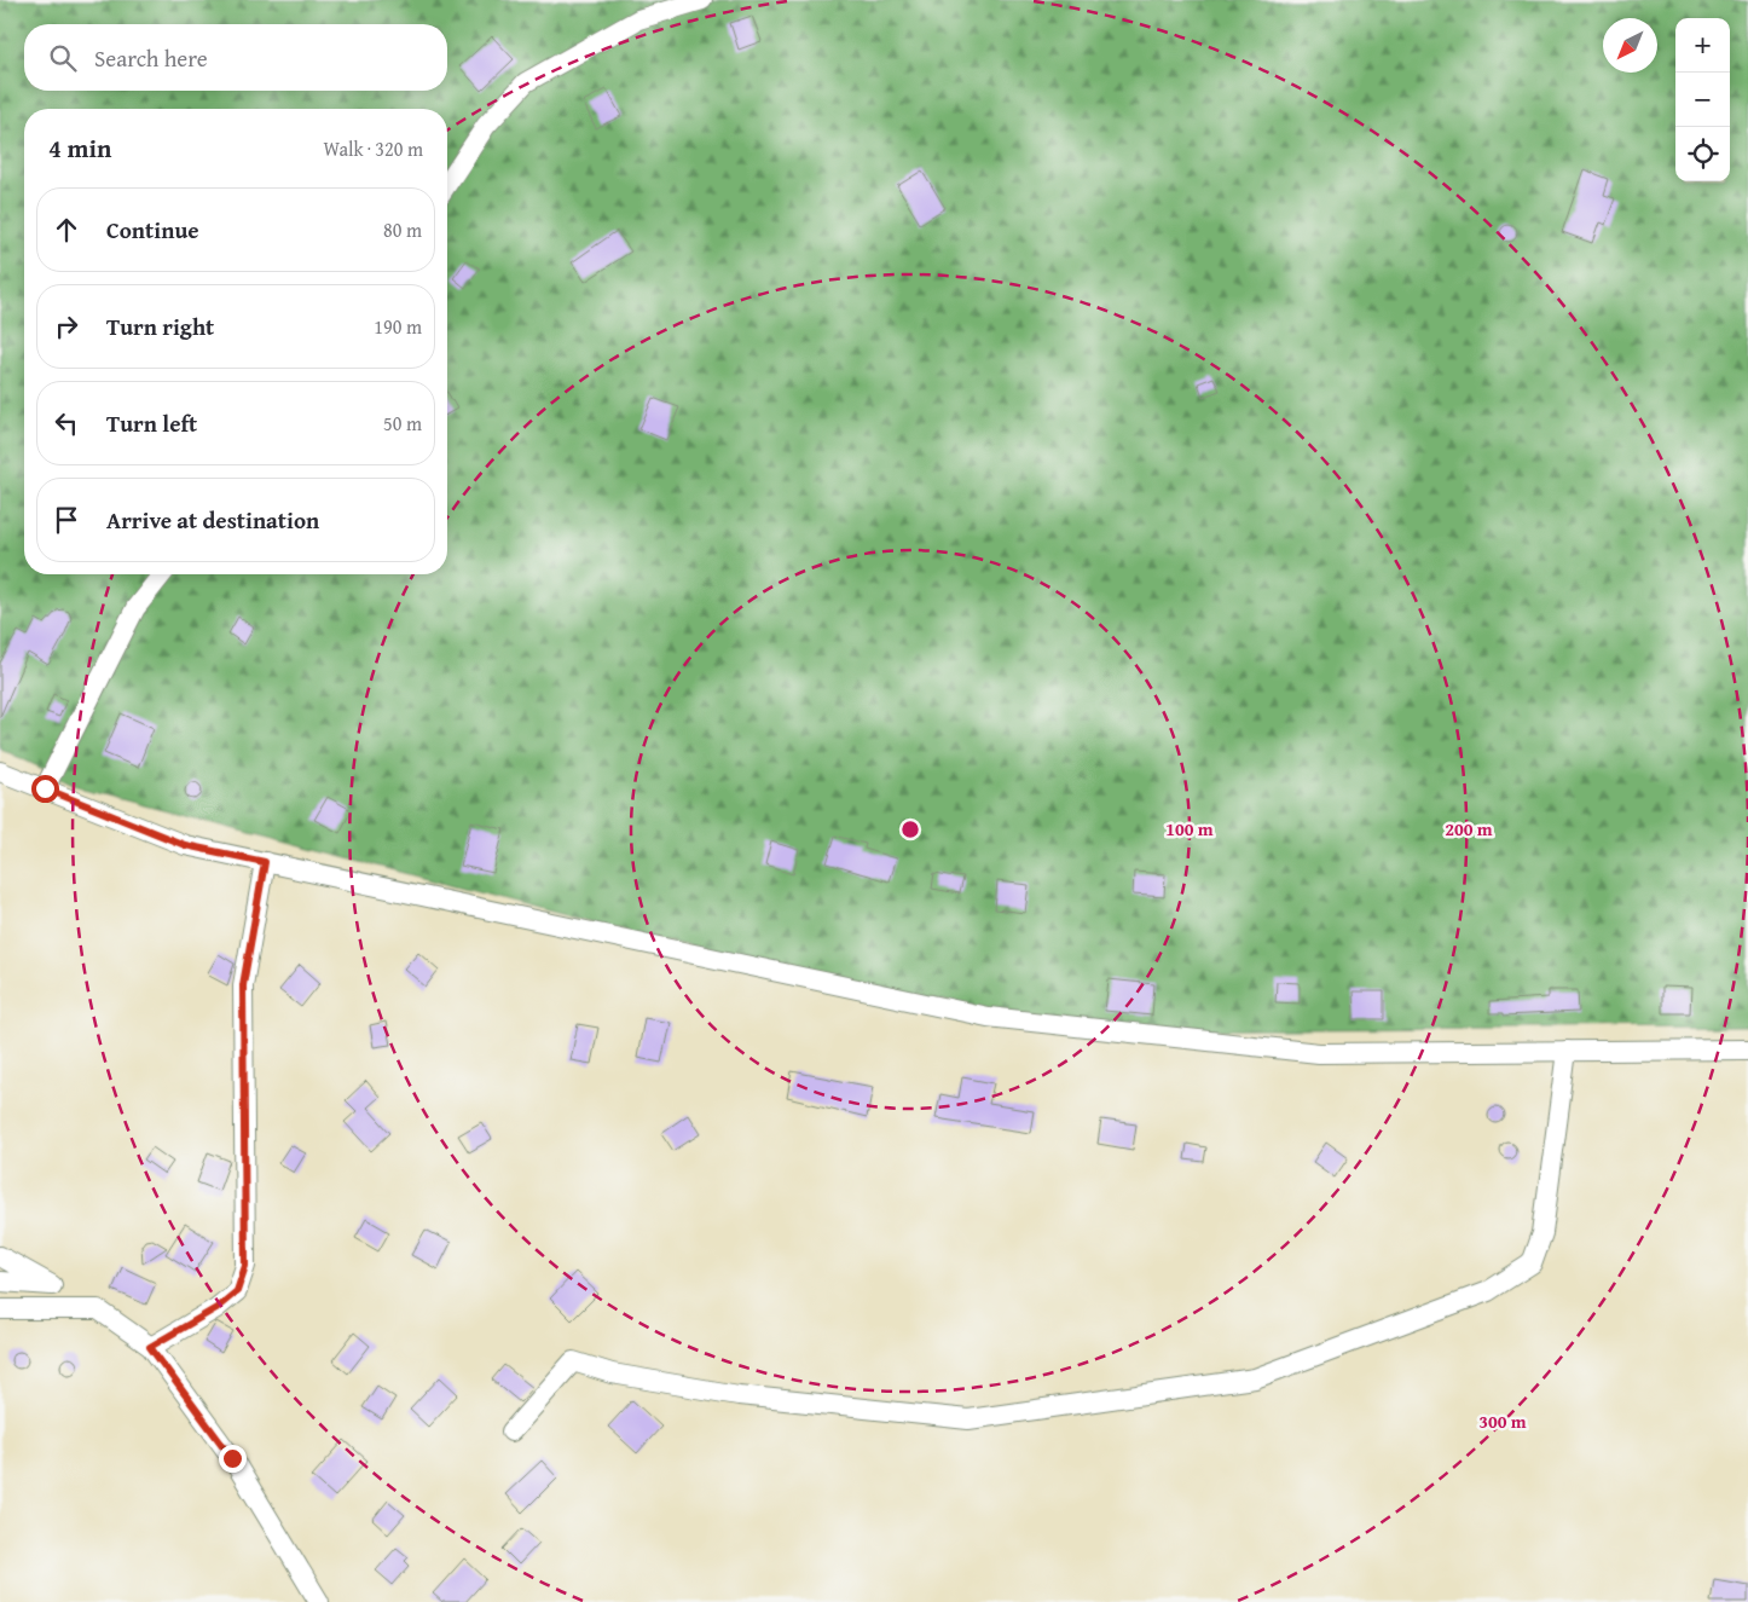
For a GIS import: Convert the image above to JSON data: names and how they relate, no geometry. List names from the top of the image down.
{
  "north": "bottom left",
  "page": {
    "map_buttons": ["+", "−"],
    "search": "Search here",
    "heading": ["4 min", "Walk · 320 m"],
    "list": [
      ["Continue", "80 m"],
      ["Turn right", "190 m"],
      ["Turn left", "50 m"],
      "Arrive at destination"
    ]
  },
  "rings": ["100 m", "200 m", "300 m"]
}
